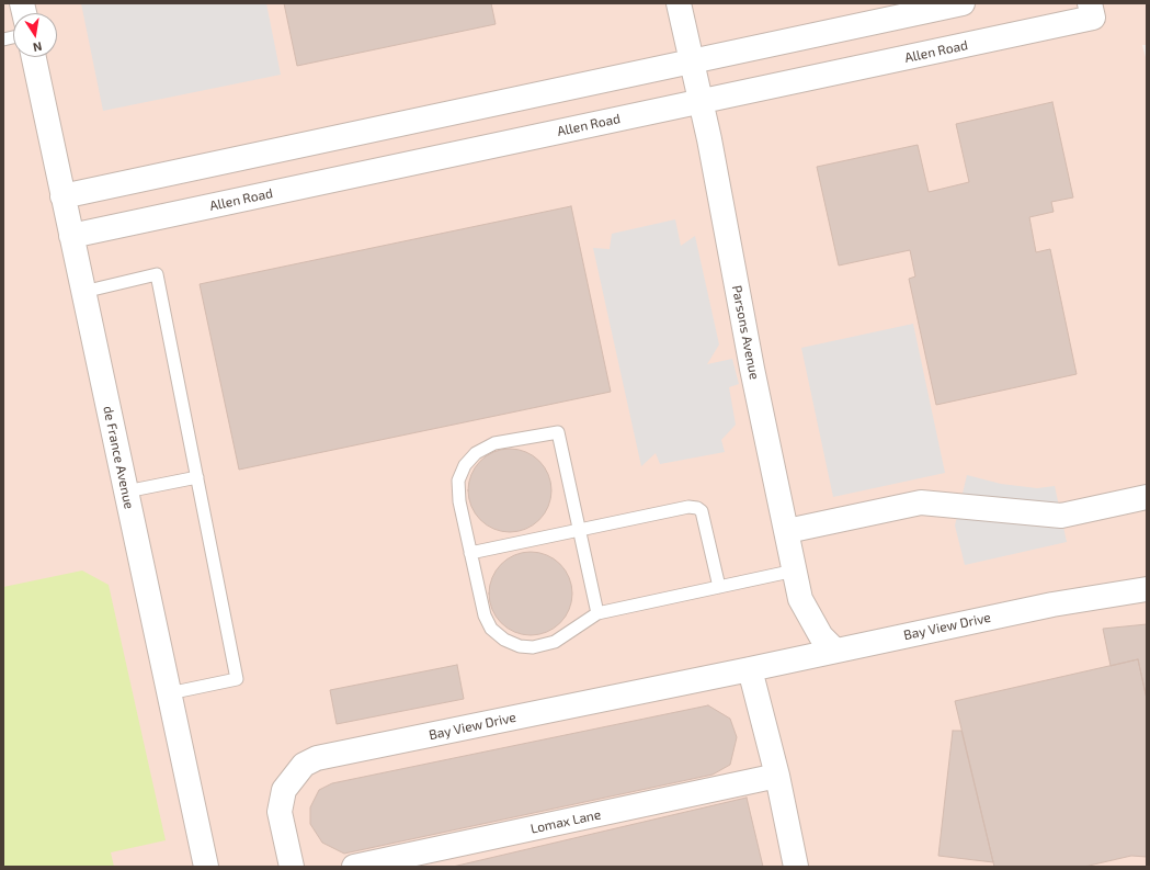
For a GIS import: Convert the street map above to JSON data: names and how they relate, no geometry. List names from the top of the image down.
{
  "streets": {
    "street": [
      "Allen Road",
      "Parsons Avenue",
      "de France Avenue",
      "Bay View Drive",
      "Lomax Lane"
    ]
  },
  "crossings": [
    ["Allen Road", "Parsons Avenue"],
    ["Allen Road", "de France Avenue"],
    ["Parsons Avenue", "Bay View Drive"]
  ],
  "north": "bottom"
}
